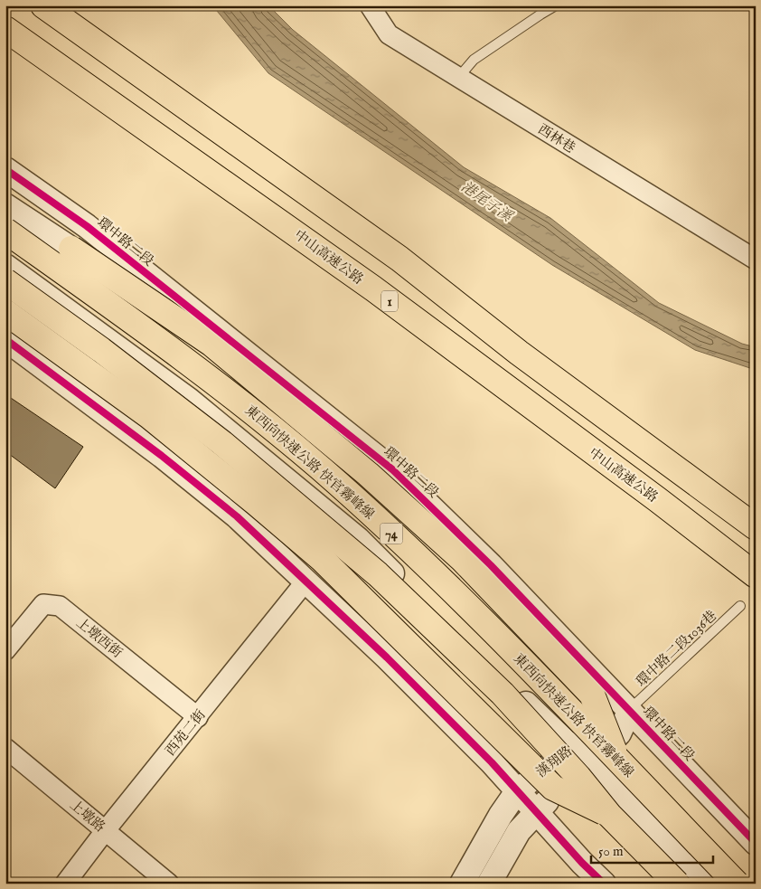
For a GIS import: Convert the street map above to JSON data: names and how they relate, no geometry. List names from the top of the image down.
{
  "streets": {
    "highway": [
      "中山高速公路",
      "1",
      "東西向快速公路 快官霧峰線",
      "74"
    ],
    "street": [
      "西林巷",
      "環中路二段",
      "上墩西街",
      "西苑二街",
      "漢翔路",
      "上墩路"
    ],
    "lane": ["環中路二段1036巷"]
  },
  "crossings": [
    ["環中路二段", "環中路二段1036巷"],
    ["環中路二段", "漢翔路"],
    ["上墩西街", "西苑二街"],
    ["環中路二段1036巷", "漢翔路"],
    ["西苑二街", "上墩路"]
  ],
  "water": ["港尾子溪"],
  "scale_bar": "50 m"
}
